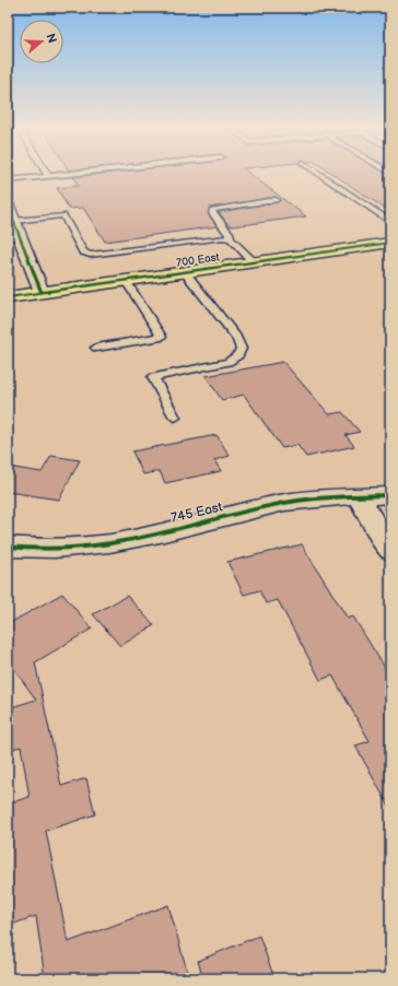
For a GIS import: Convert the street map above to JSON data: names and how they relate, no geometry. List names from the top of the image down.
{
  "streets": {
    "main road": ["700 East"],
    "street": ["745 East"]
  },
  "north": "right"
}
